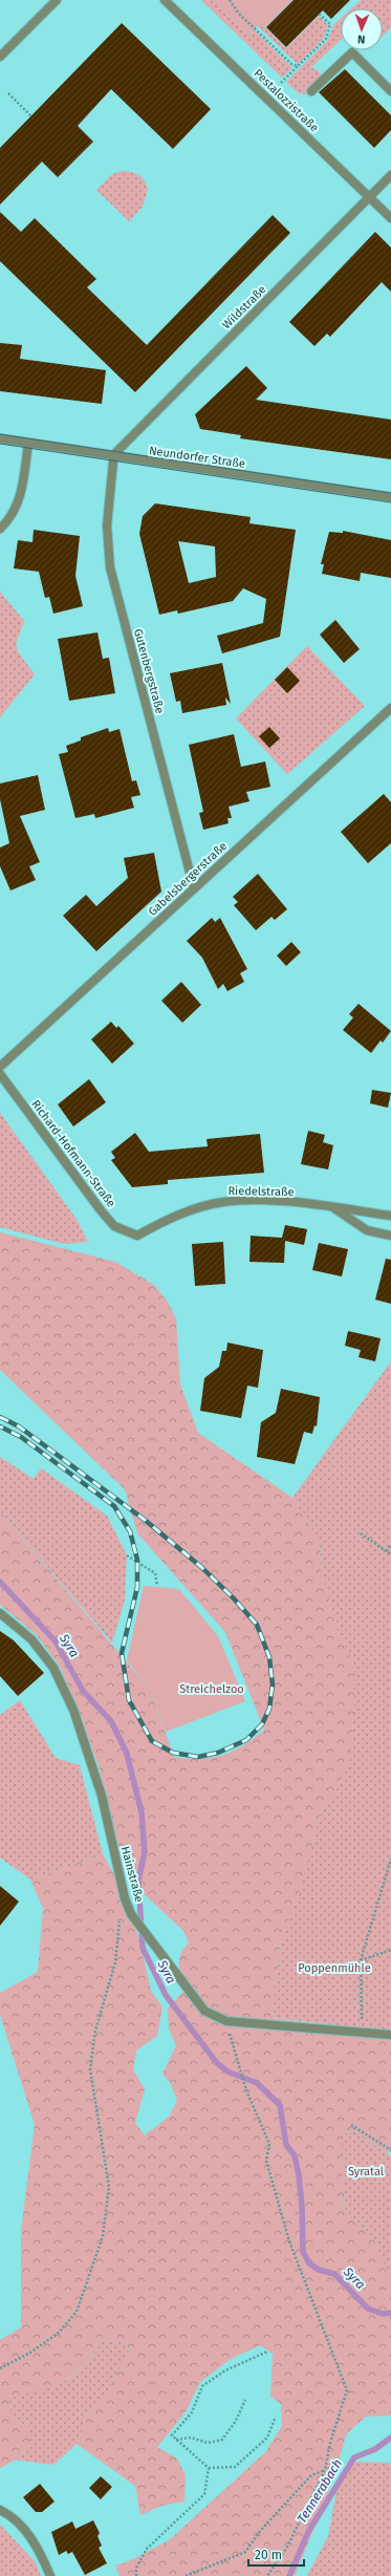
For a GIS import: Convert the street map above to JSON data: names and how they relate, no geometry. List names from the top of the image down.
{
  "streets": {
    "street": [
      "Pestalozzistraße",
      "Wildstraße",
      "Neundorfer Straße",
      "Gutenbergstraße",
      "Gabelsbergerstraße",
      "Richard-Hofmann-Straße",
      "Riedelstraße",
      "Hainstraße"
    ]
  },
  "crossings": [
    ["Pestalozzistraße", "Wildstraße"],
    ["Wildstraße", "Neundorfer Straße"],
    ["Wildstraße", "Gutenbergstraße"],
    ["Neundorfer Straße", "Gutenbergstraße"],
    ["Gutenbergstraße", "Gabelsbergerstraße"],
    ["Richard-Hofmann-Straße", "Riedelstraße"]
  ],
  "water": ["Syra", "Tennerabach"],
  "parks": ["Streichelzoo", "Poppenmühle", "Syratal"],
  "scale_bar": "20 m",
  "north": "bottom"
}
